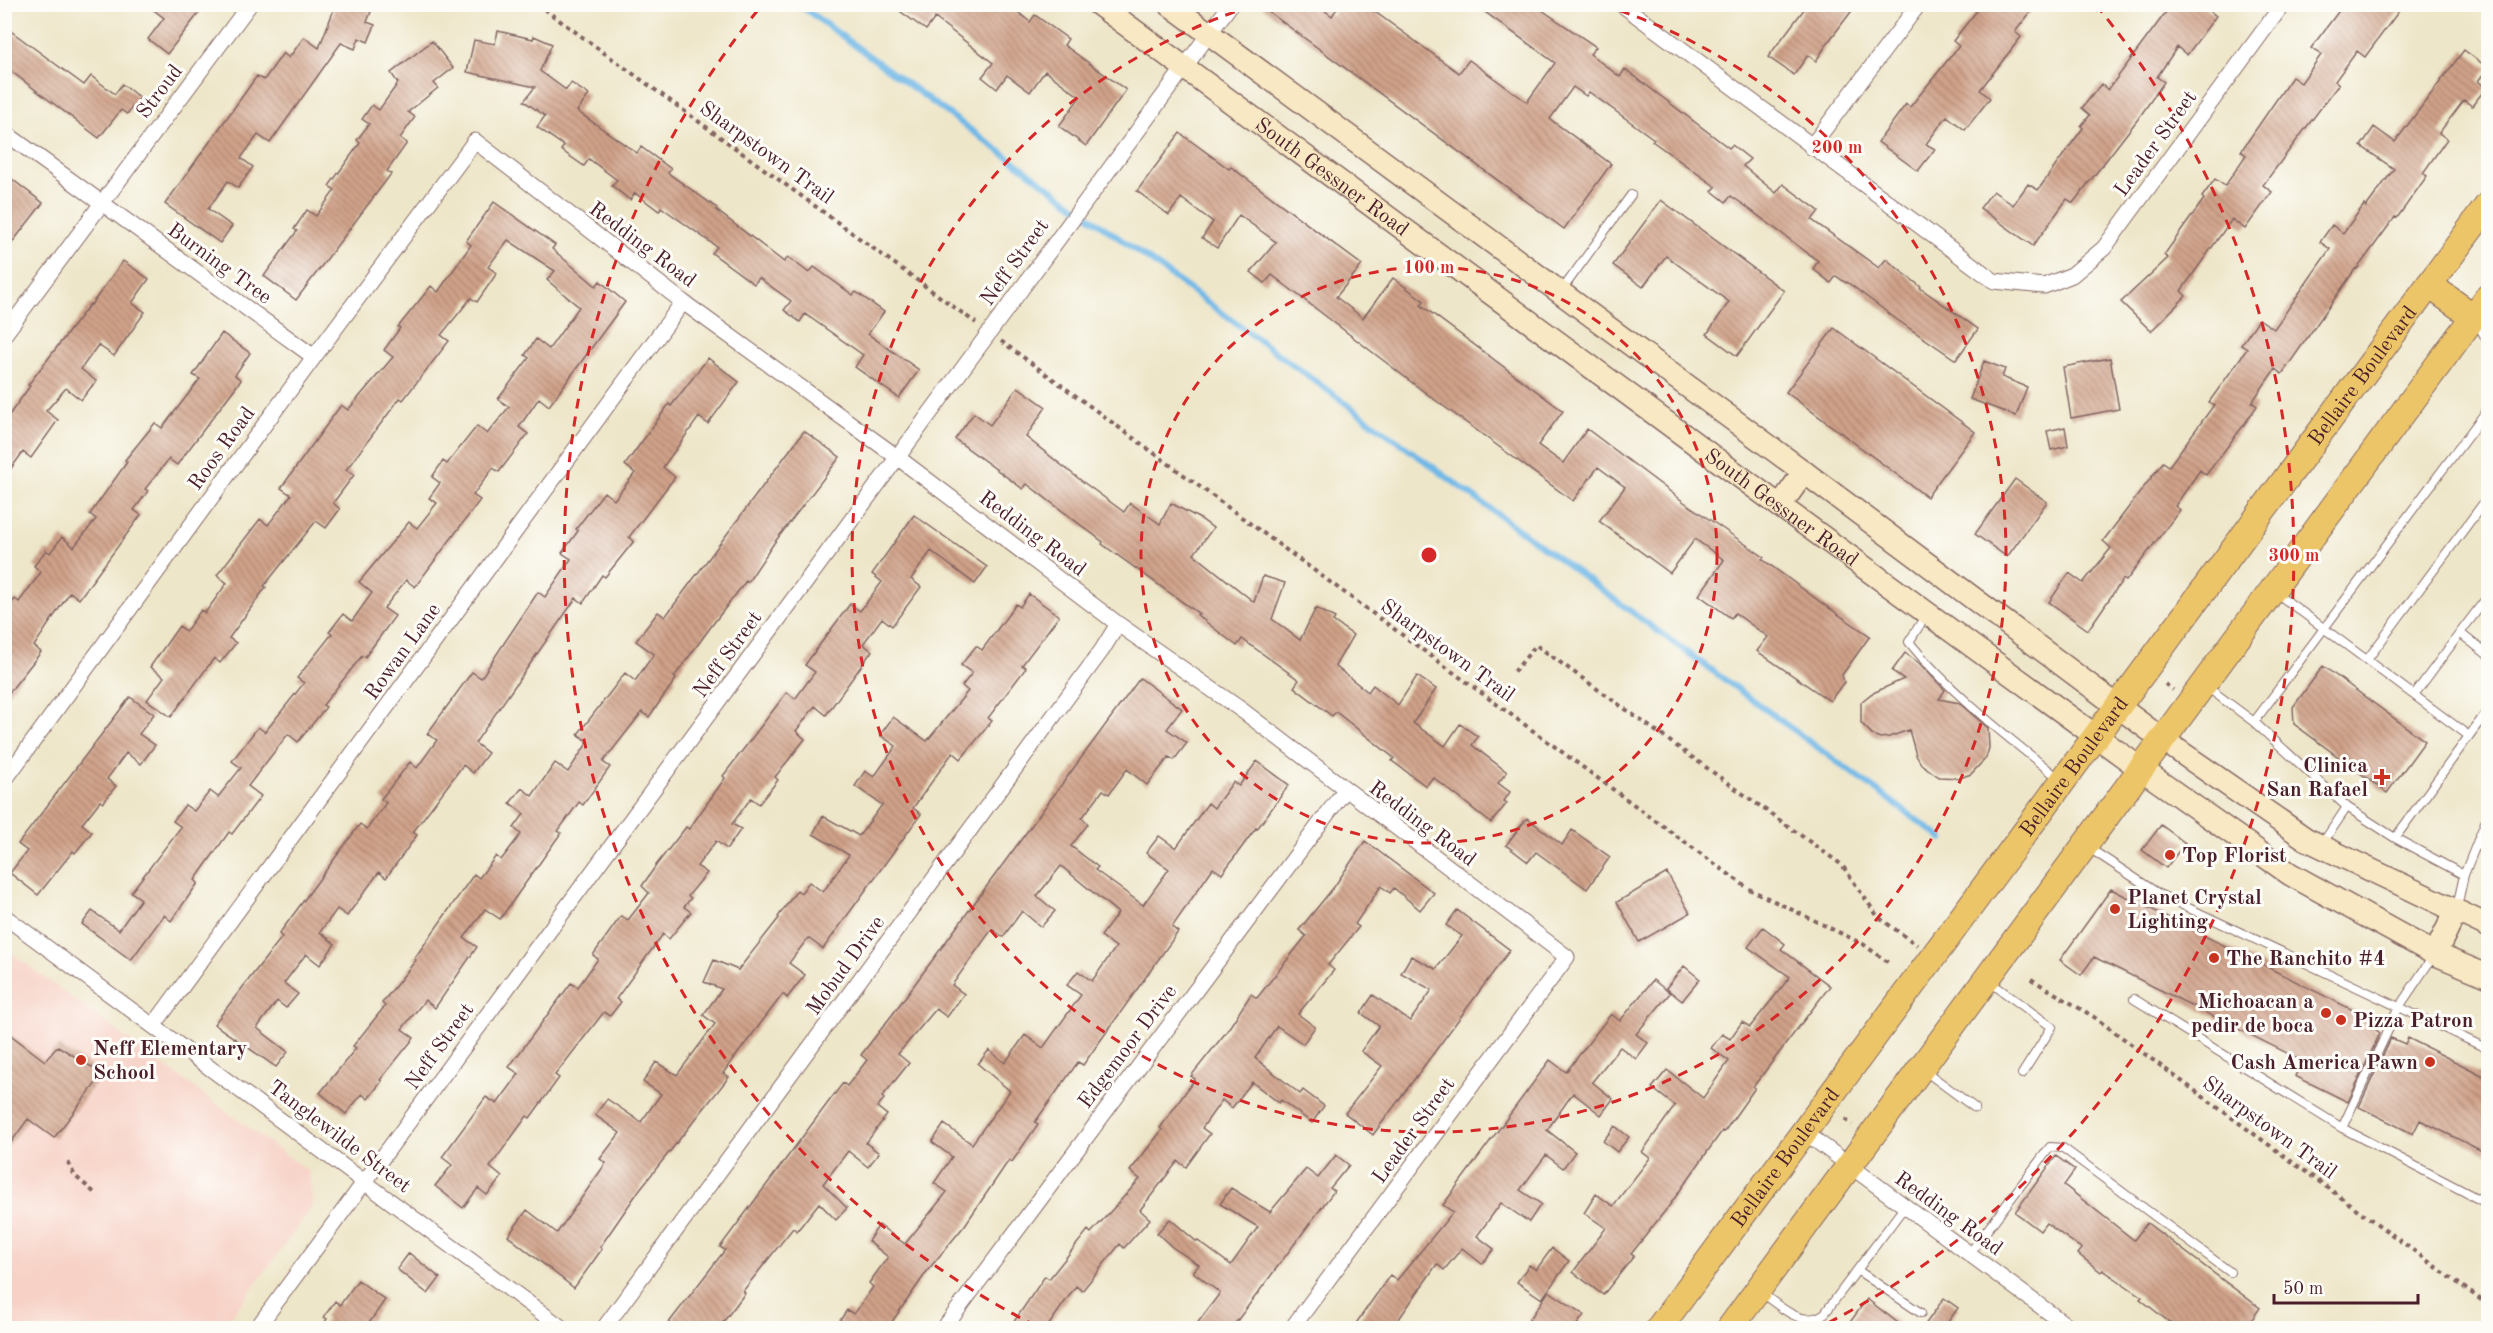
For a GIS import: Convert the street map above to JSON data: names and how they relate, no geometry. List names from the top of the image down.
{
  "streets": {
    "main road": ["South Gessner Road", "Bellaire Boulevard"],
    "street": [
      "Stroud",
      "Leader Street",
      "Redding Road",
      "Neff Street",
      "Burning Tree",
      "Roos Road",
      "Rowan Lane",
      "Mobud Drive",
      "Edgemoor Drive",
      "Tanglewilde Street"
    ],
    "path": ["Sharpstown Trail"]
  },
  "crossings": [
    ["Stroud", "Burning Tree"],
    ["Leader Street", "Redding Road"],
    ["South Gessner Road", "Neff Street"],
    ["South Gessner Road", "Bellaire Boulevard"],
    ["Redding Road", "Neff Street"],
    ["Redding Road", "Bellaire Boulevard"],
    ["Redding Road", "Roos Road"],
    ["Redding Road", "Rowan Lane"],
    ["Redding Road", "Mobud Drive"],
    ["Redding Road", "Edgemoor Drive"],
    ["Neff Street", "Tanglewilde Street"],
    ["Burning Tree", "Roos Road"],
    ["Rowan Lane", "Tanglewilde Street"]
  ],
  "places": {
    "health": ["Clinica San Rafael"],
    "other": [
      "Top Florist",
      "Planet Crystal Lighting",
      "The Ranchito #4",
      "Michoacan a pedir de boca",
      "Pizza Patron",
      "Neff Elementary School",
      "Cash America Pawn"
    ]
  },
  "scale_bar": "50 m",
  "rings": ["200 m", "100 m", "300 m"]
}
